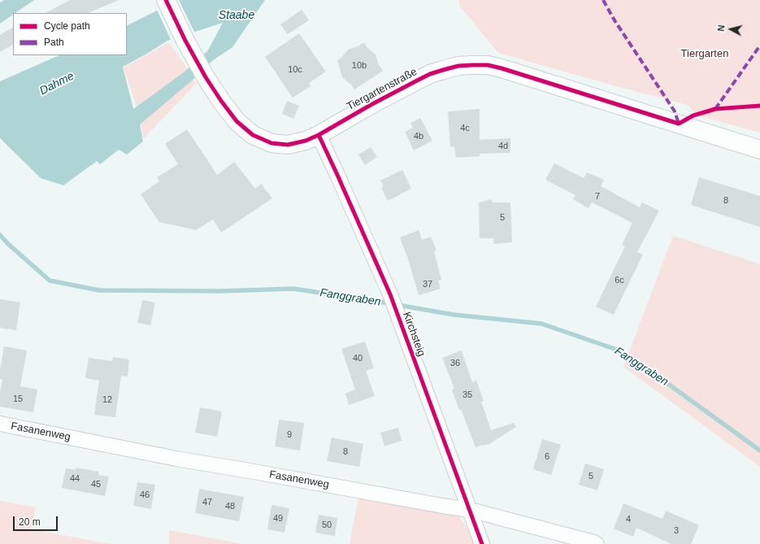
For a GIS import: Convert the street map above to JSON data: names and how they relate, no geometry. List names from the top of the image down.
{
  "streets": {
    "street": ["Tiergartenstraße", "Kirchsteig", "Fasanenweg"]
  },
  "crossings": [
    ["Tiergartenstraße", "Kirchsteig"],
    ["Kirchsteig", "Fasanenweg"]
  ],
  "water": ["Staabe", "Dahme", "Fanggraben"],
  "parks": ["Tiergarten"],
  "house_numbers": [
    "10b",
    "10c",
    "4c",
    "4b",
    "4d",
    "7",
    "8",
    "5",
    "6c",
    "37",
    "40",
    "36",
    "35",
    "15",
    "12",
    "9",
    "8",
    "6",
    "5",
    "44",
    "45",
    "46",
    "47",
    "48",
    "49",
    "4",
    "50",
    "3"
  ],
  "legend": ["Cycle path", "Path"],
  "scale_bar": "20 m",
  "north": "left"
}
